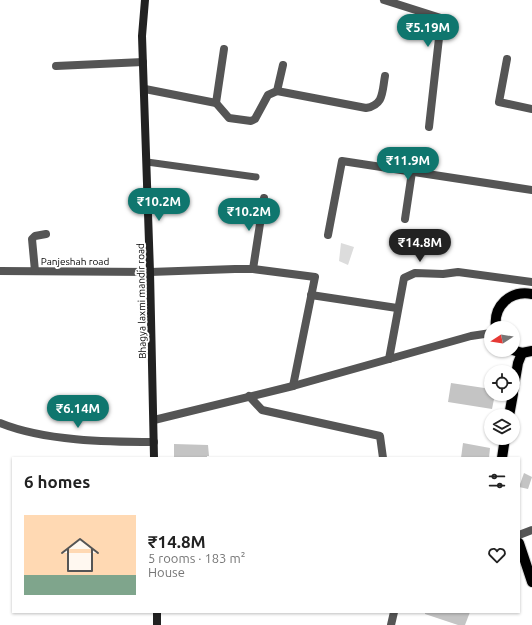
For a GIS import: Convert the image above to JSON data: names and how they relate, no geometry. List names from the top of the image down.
{
  "streets": {
    "main road": ["Bhagya laxmi mandir road"],
    "street": ["Panjeshah road"]
  },
  "crossings": [
    ["Panjeshah road", "Bhagya laxmi mandir road"]
  ],
  "north": "left",
  "page": {
    "price": [
      "₹5.19M",
      "₹11.9M",
      "₹10.2M",
      "₹10.2M",
      "₹14.8M",
      "₹6.14M"
    ],
    "heading": "6 homes",
    "list": [
      {
        "name": "₹14.8M",
        "note": "5 rooms · 183 m² · House"
      }
    ]
  }
}
